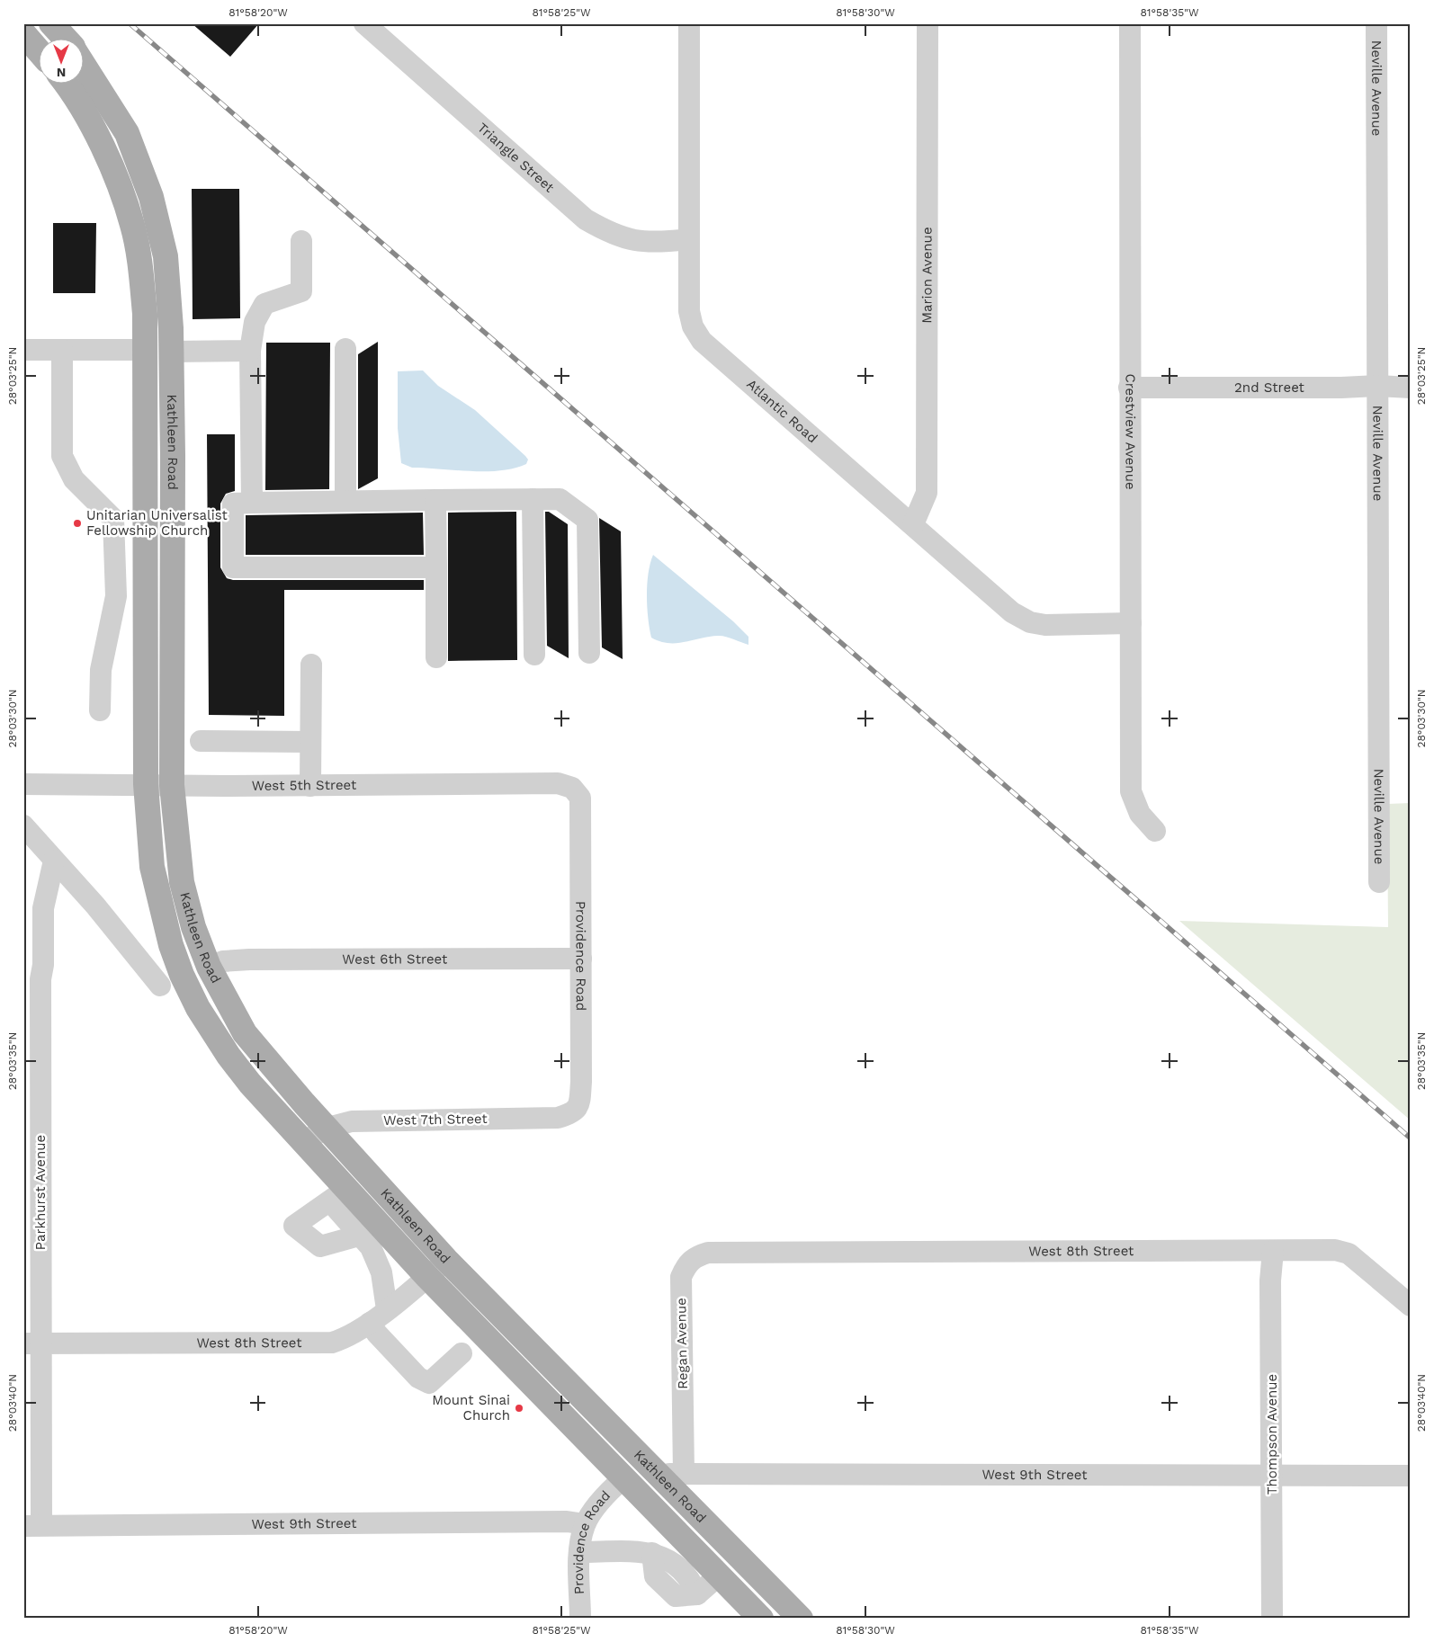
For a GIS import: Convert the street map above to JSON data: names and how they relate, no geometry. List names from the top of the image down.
{
  "streets": {
    "main road": ["Kathleen Road"],
    "street": [
      "Neville Avenue",
      "Triangle Street",
      "Marion Avenue",
      "2nd Street",
      "Atlantic Road",
      "Crestview Avenue",
      "West 5th Street",
      "Providence Road",
      "West 6th Street",
      "West 7th Street",
      "Parkhurst Avenue",
      "West 8th Street",
      "Regan Avenue",
      "Thompson Avenue",
      "West 9th Street"
    ]
  },
  "crossings": [
    ["Neville Avenue", "2nd Street"],
    ["Triangle Street", "Atlantic Road"],
    ["Marion Avenue", "Atlantic Road"],
    ["2nd Street", "Crestview Avenue"],
    ["Atlantic Road", "Crestview Avenue"],
    ["Kathleen Road", "West 5th Street"],
    ["Kathleen Road", "Providence Road"],
    ["Kathleen Road", "West 6th Street"],
    ["Kathleen Road", "West 7th Street"],
    ["Kathleen Road", "West 8th Street"],
    ["Kathleen Road", "West 9th Street"],
    ["West 5th Street", "Providence Road"],
    ["Providence Road", "West 6th Street"],
    ["Providence Road", "West 7th Street"],
    ["Providence Road", "West 9th Street"],
    ["Parkhurst Avenue", "West 8th Street"],
    ["Parkhurst Avenue", "West 9th Street"],
    ["West 8th Street", "Regan Avenue"],
    ["West 8th Street", "Thompson Avenue"],
    ["Regan Avenue", "West 9th Street"],
    ["Thompson Avenue", "West 9th Street"]
  ],
  "places": ["Unitarian Universalist Fellowship Church", "Mount Sinai Church"],
  "north": "bottom",
  "coordinates": [
    "81°58'20\"W",
    "81°58'25\"W",
    "81°58'30\"W",
    "81°58'35\"W",
    "28°03'25\"N",
    "28°03'30\"N",
    "28°03'35\"N",
    "28°03'40\"N"
  ]
}
